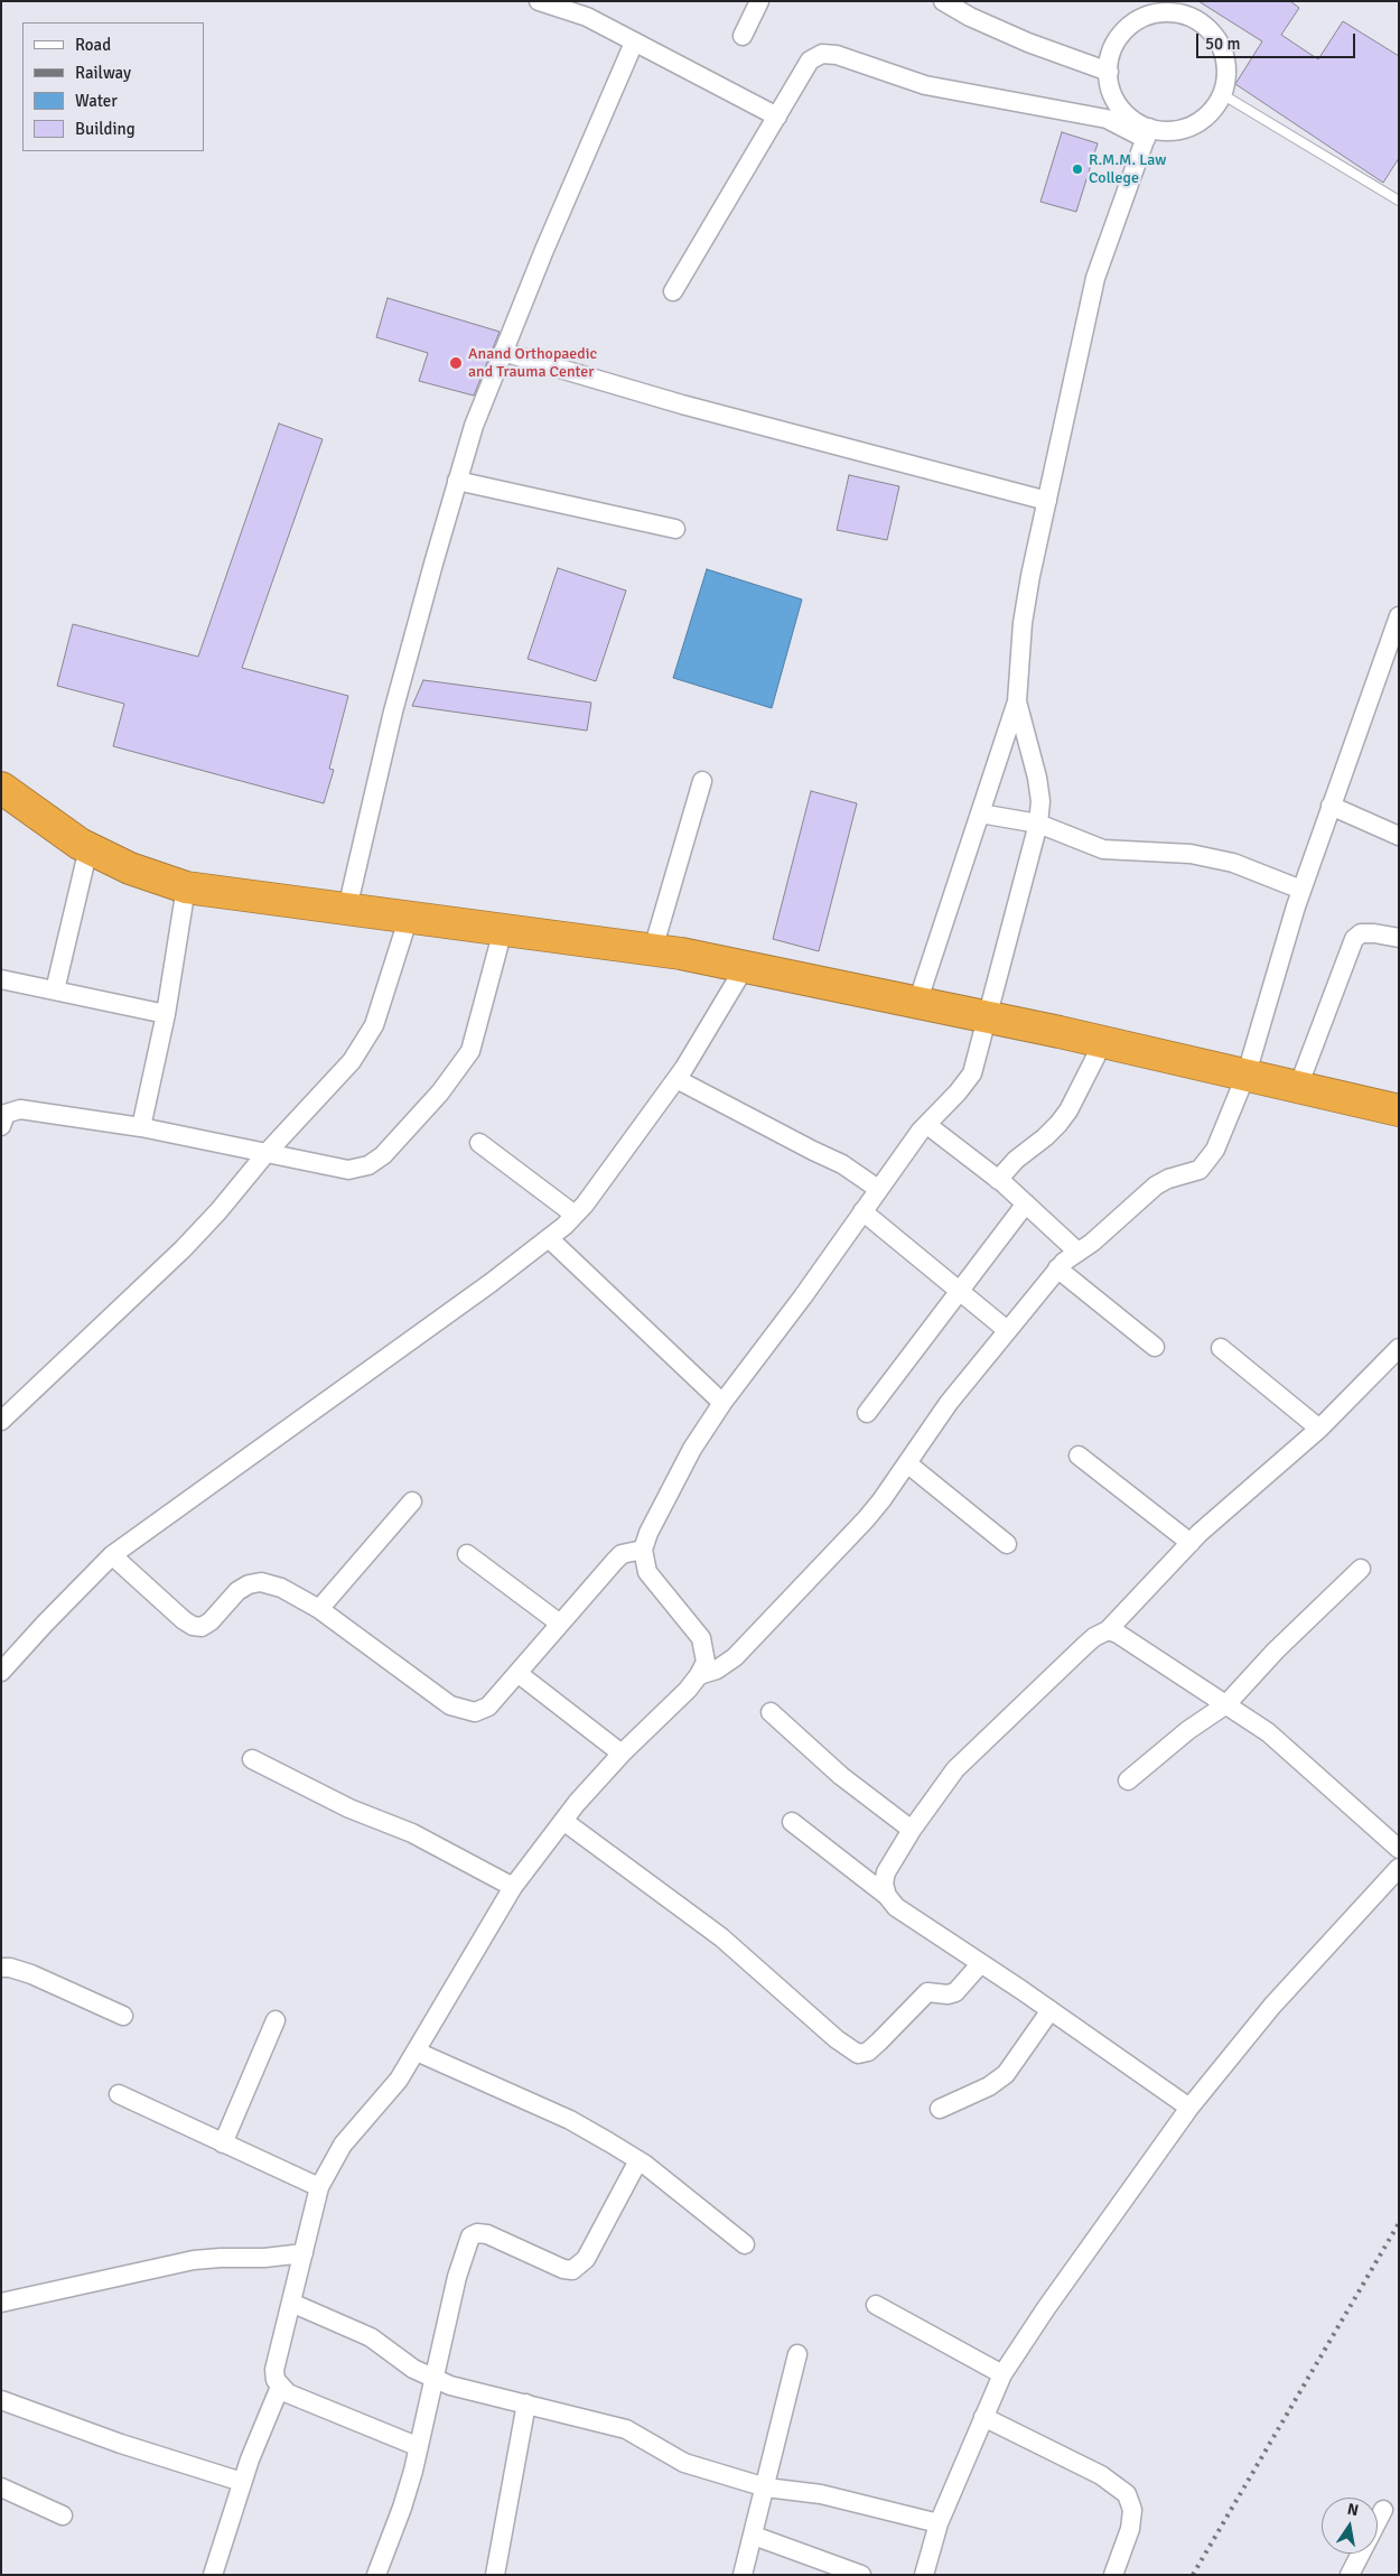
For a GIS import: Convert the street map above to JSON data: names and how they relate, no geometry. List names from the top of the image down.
{
  "places": ["R.M.M. Law College", "Anand Orthopaedic and Trauma Center"],
  "legend": [
    "Road",
    "Railway",
    "Water",
    "Building"
  ],
  "scale_bar": "50 m",
  "north": "top"
}
